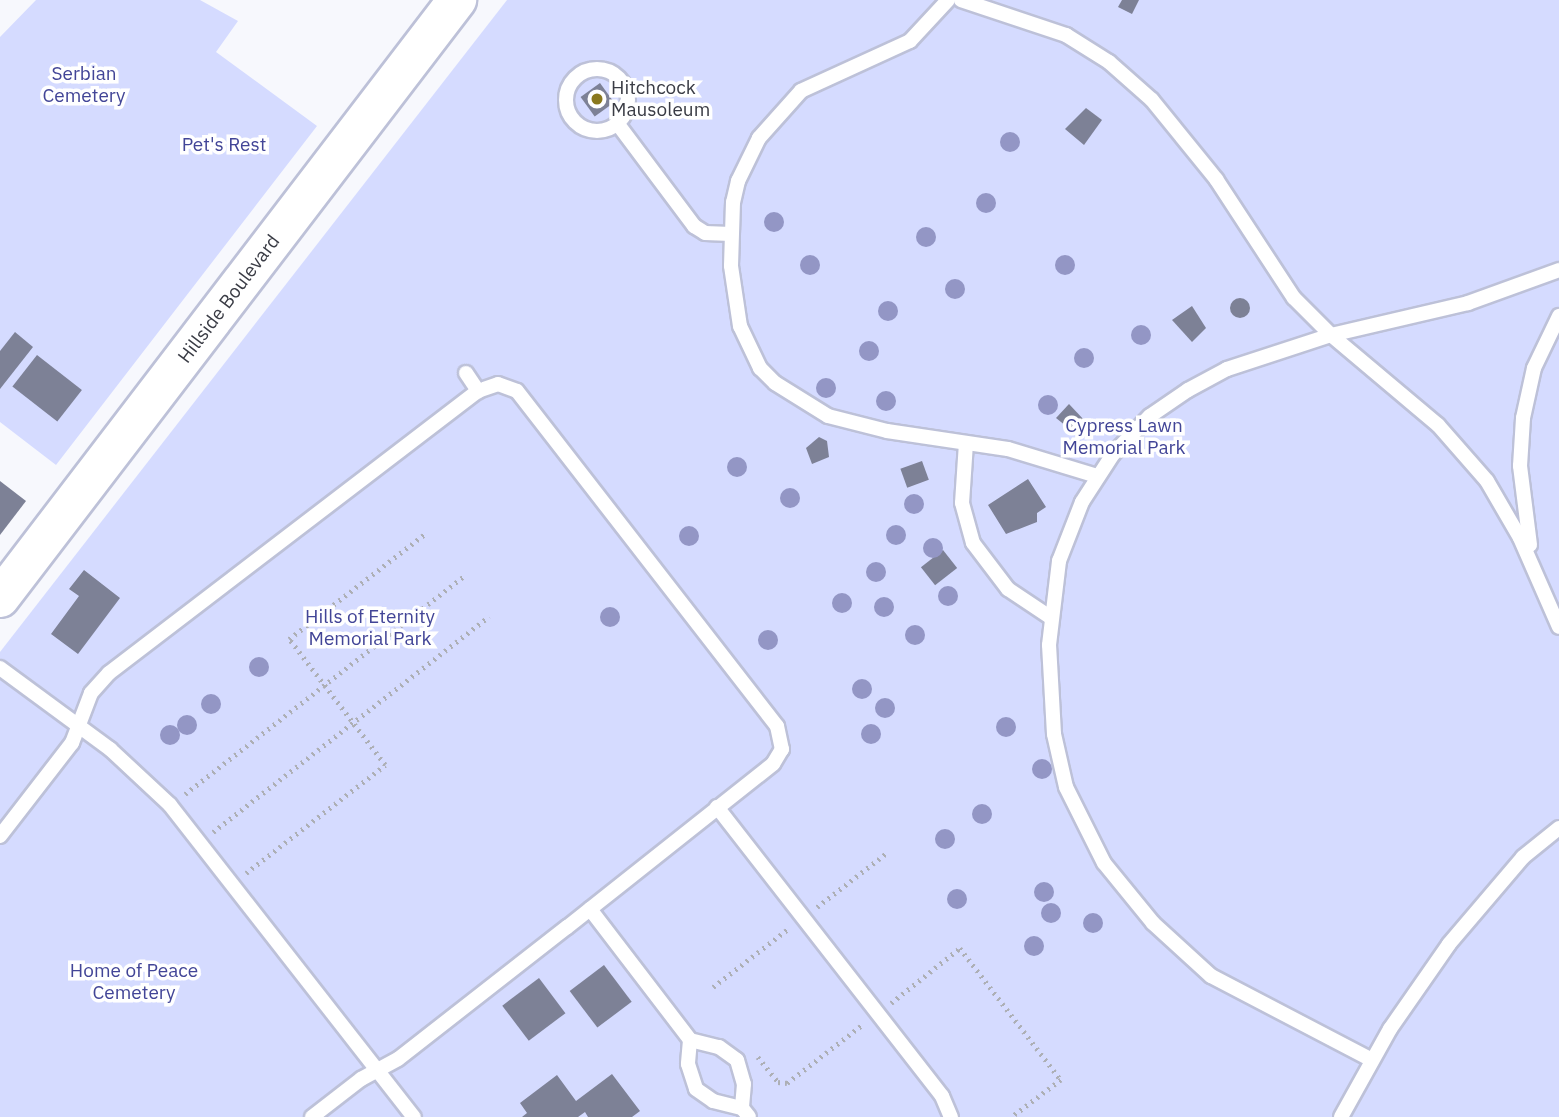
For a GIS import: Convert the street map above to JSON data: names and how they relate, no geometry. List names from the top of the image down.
{
  "streets": {
    "main road": ["Hillside Boulevard"]
  },
  "parks": [
    "Serbian Cemetery",
    "Pet's Rest",
    "Cypress Lawn Memorial Park",
    "Hills of Eternity Memorial Park",
    "Home of Peace Cemetery"
  ],
  "places": ["Hitchcock Mausoleum"]
}
